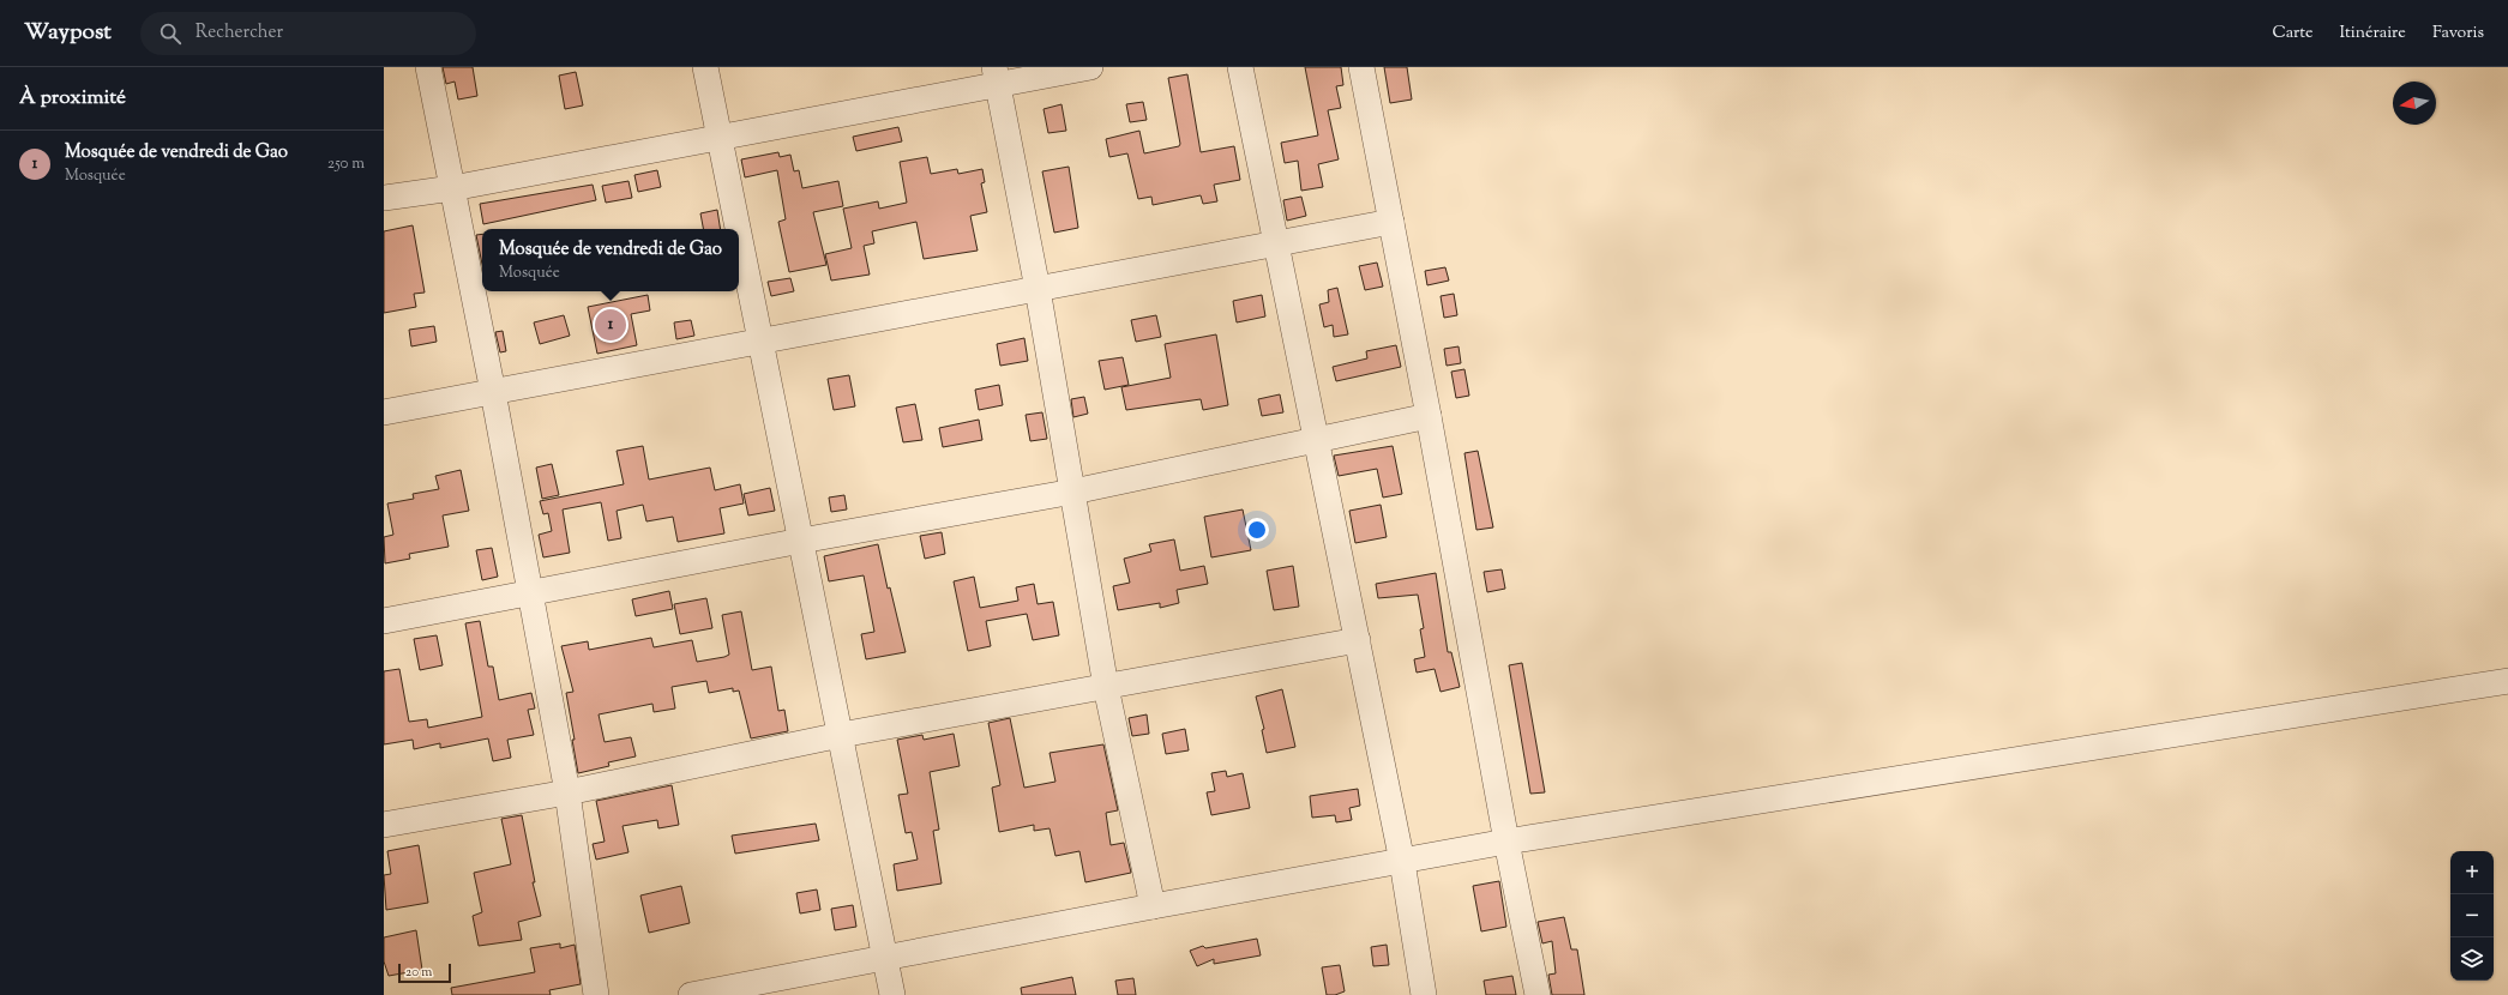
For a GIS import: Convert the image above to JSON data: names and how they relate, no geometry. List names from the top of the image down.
{
  "scale_bar": "20 m",
  "north": "left",
  "page": {
    "header": "Waypost",
    "search": "Rechercher",
    "nav": ["Carte", "Itinéraire", "Favoris"],
    "heading": "À proximité",
    "list": [
      {
        "mark": "1",
        "name": "Mosquée de vendredi de Gao",
        "note": "Mosquée",
        "value": "250 m"
      }
    ],
    "popup": ["Mosquée de vendredi de Gao", "Mosquée"],
    "pins": "1",
    "map_buttons": ["+", "−"],
    "scale": "20 m"
  }
}
